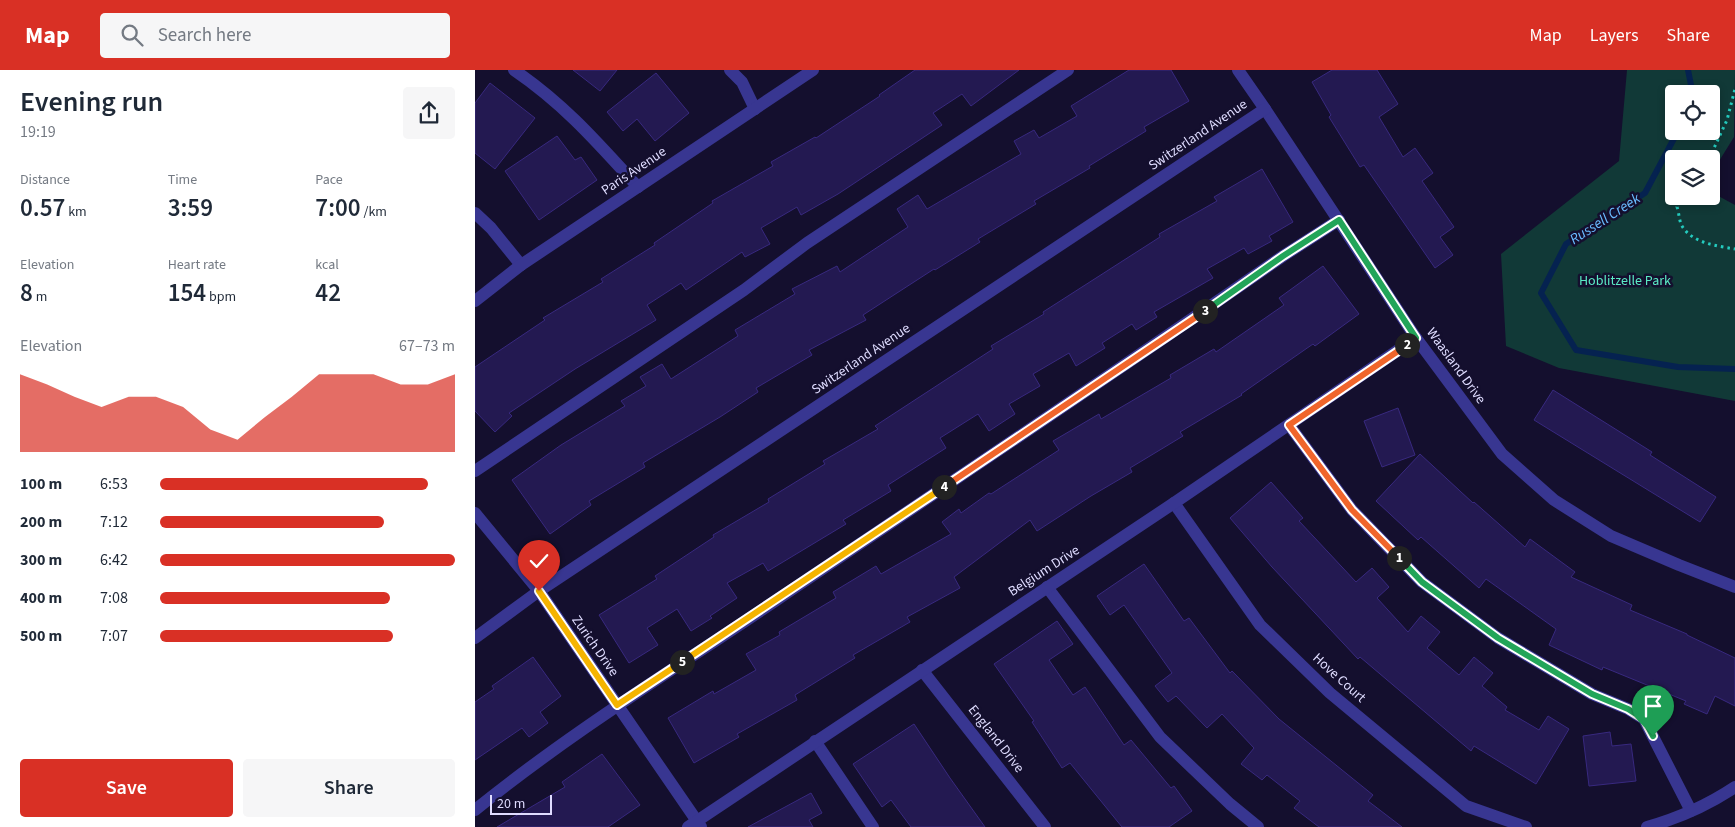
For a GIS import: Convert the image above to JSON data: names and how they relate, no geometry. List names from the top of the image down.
{
  "streets": {
    "street": [
      "Switzerland Avenue",
      "Paris Avenue",
      "Waasland Drive",
      "Belgium Drive",
      "Zurich Drive",
      "Hove Court",
      "England Drive"
    ]
  },
  "crossings": [
    ["Switzerland Avenue", "Waasland Drive"],
    ["Switzerland Avenue", "Zurich Drive"],
    ["Waasland Drive", "Belgium Drive"],
    ["Belgium Drive", "Zurich Drive"],
    ["Belgium Drive", "Hove Court"],
    ["Belgium Drive", "England Drive"]
  ],
  "water": ["Russell Creek"],
  "parks": ["Hoblitzelle Park"],
  "scale_bar": "20 m",
  "page": {
    "header": "Map",
    "search": "Search here",
    "nav": ["Map", "Layers", "Share"],
    "heading": ["Evening run", "19:19"],
    "stats": [
      ["Distance", "0.57 km"],
      ["Time", "3:59"],
      ["Pace", "7:00 /km"],
      ["Elevation", "8 m"],
      ["Heart rate", "154 bpm"],
      ["kcal", "42"]
    ],
    "pins": [
      "3",
      "2",
      "4",
      "1",
      "5"
    ],
    "chart": ["Elevation", "67–73 m"],
    "list": [
      {
        "name": "100 m",
        "note": "6:53"
      },
      {
        "name": "200 m",
        "note": "7:12"
      },
      {
        "name": "300 m",
        "note": "6:42"
      },
      {
        "name": "400 m",
        "note": "7:08"
      },
      {
        "name": "500 m",
        "note": "7:07"
      }
    ],
    "buttons": ["Save", "Share"],
    "scale": "20 m"
  }
}
